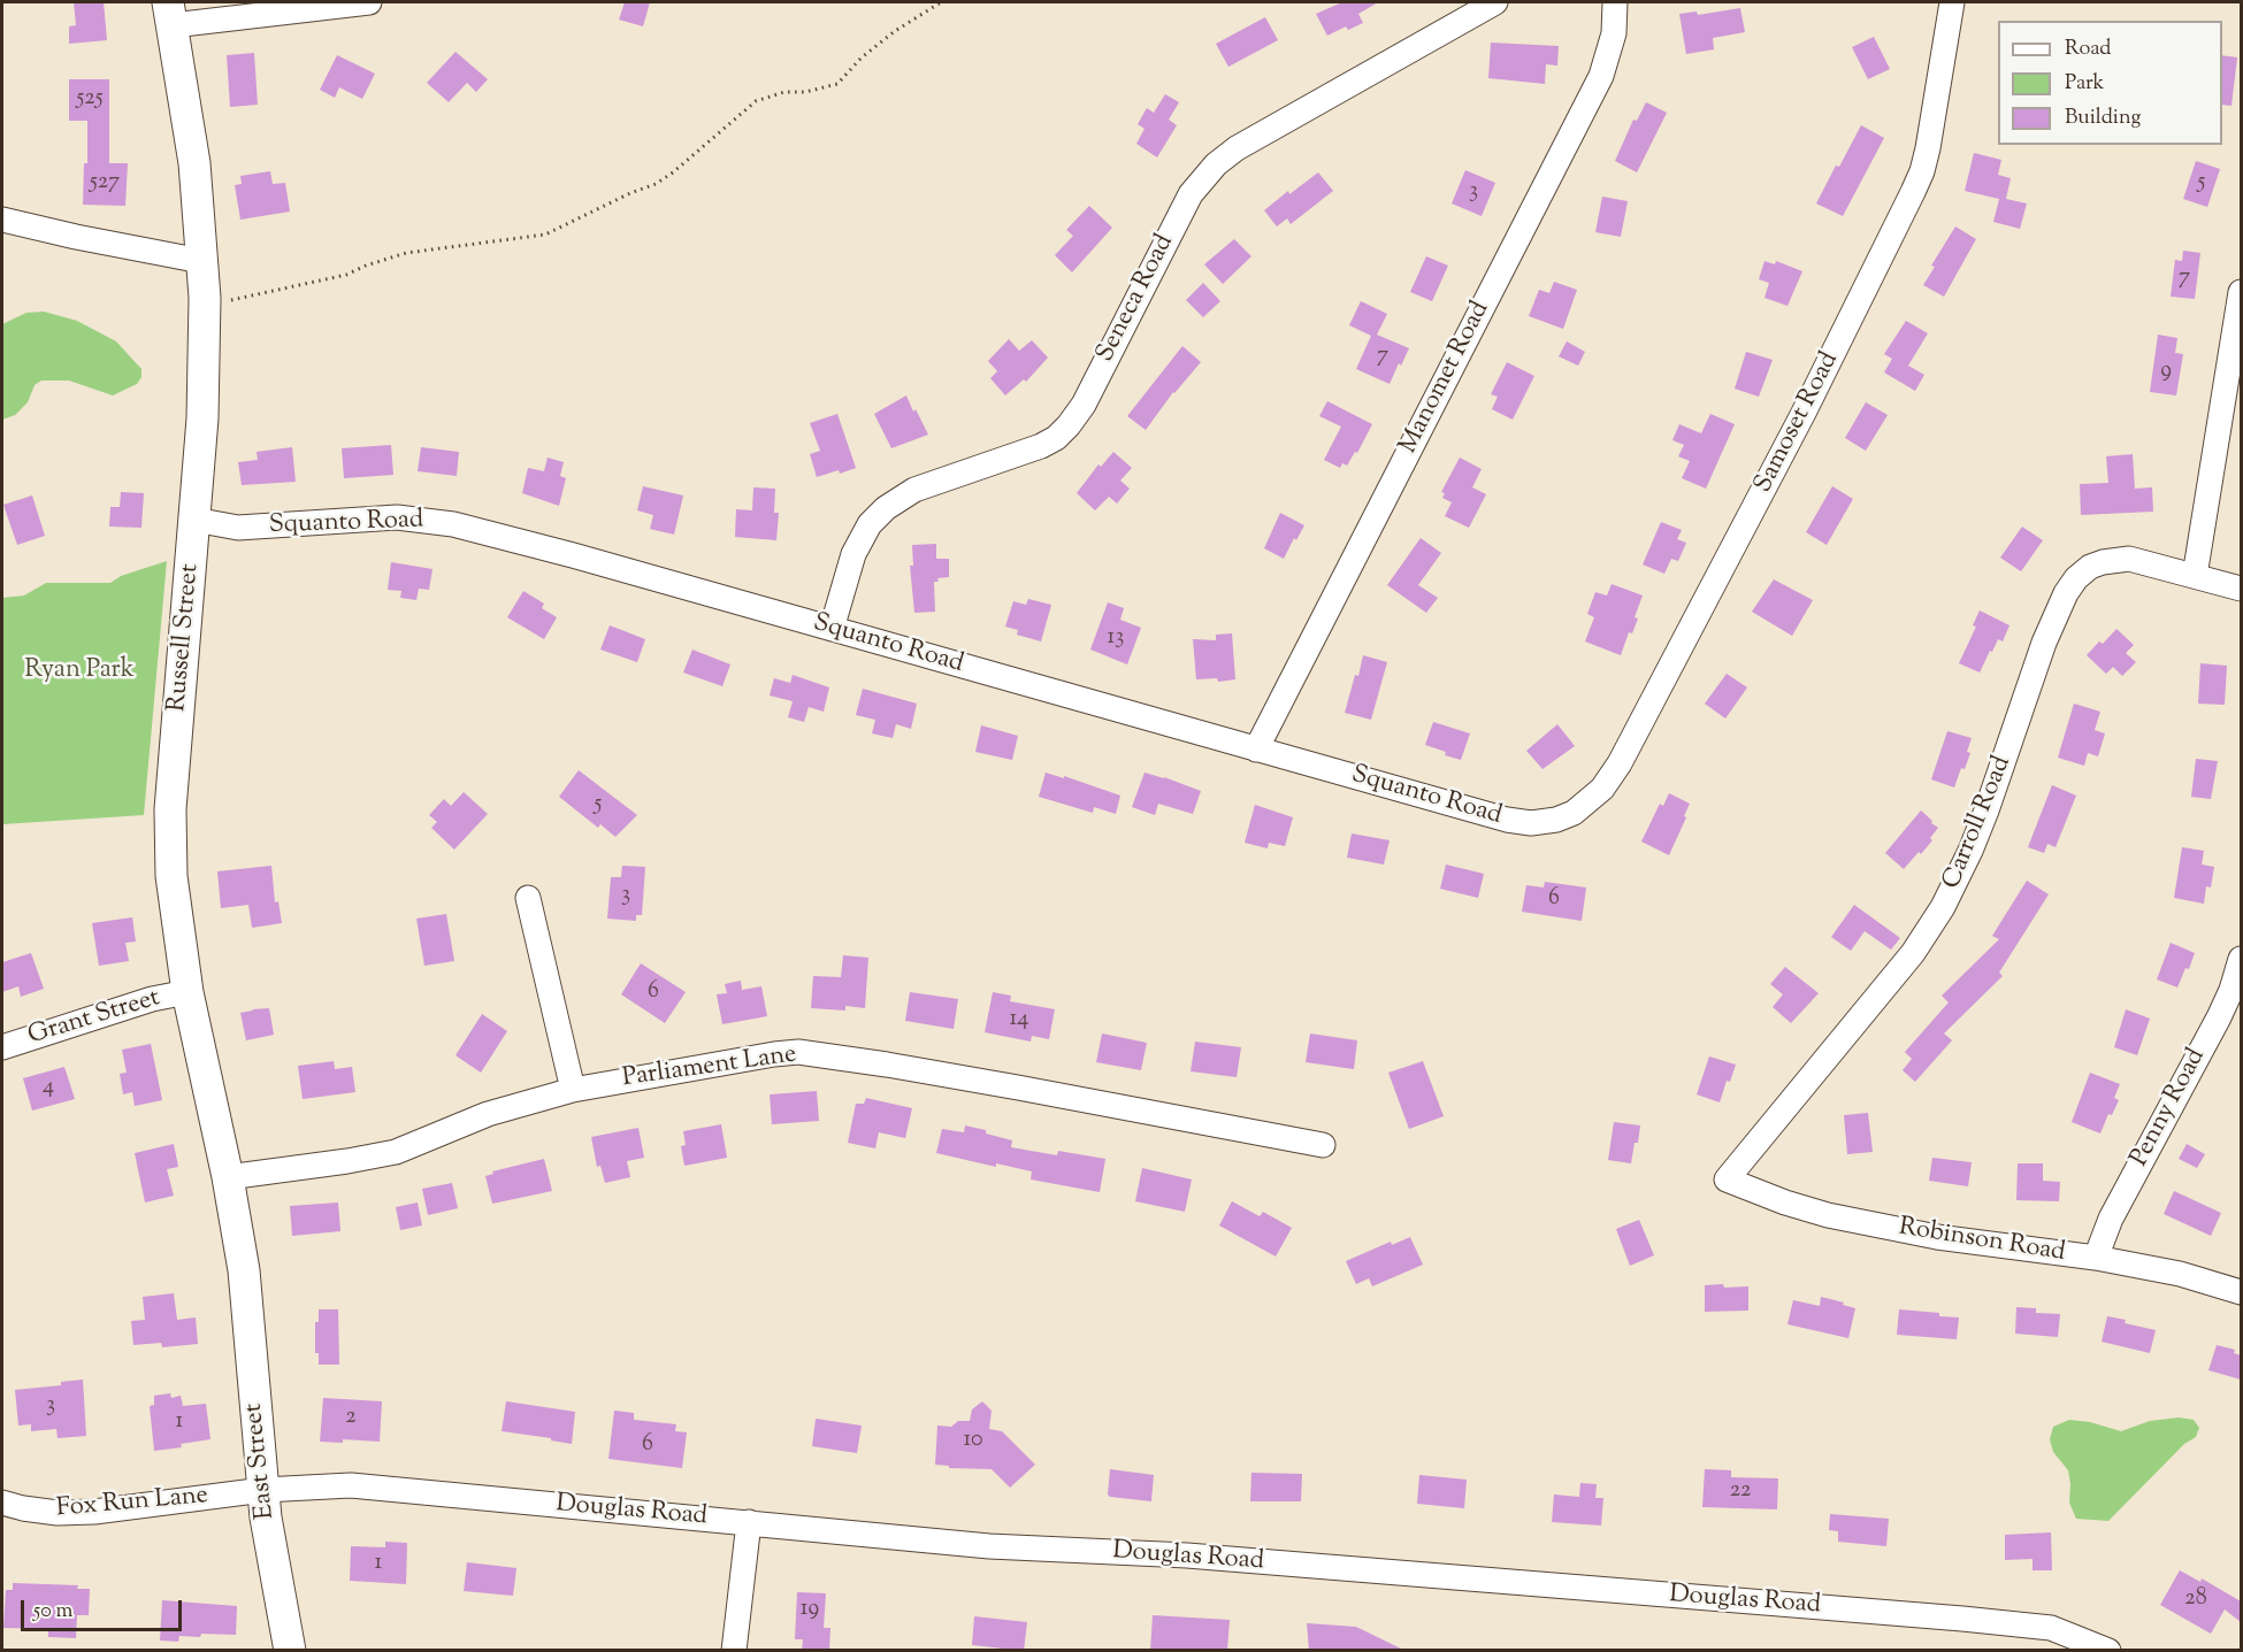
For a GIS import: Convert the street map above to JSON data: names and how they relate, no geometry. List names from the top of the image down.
{
  "streets": {
    "street": [
      "Seneca Road",
      "Manomet Road",
      "Samoset Road",
      "Squanto Road",
      "Russell Street",
      "Carroll Road",
      "Grant Street",
      "Parliament Lane",
      "Penny Road",
      "Robinson Road",
      "East Street",
      "Fox Run Lane",
      "Douglas Road"
    ]
  },
  "crossings": [
    ["Seneca Road", "Squanto Road"],
    ["Manomet Road", "Squanto Road"],
    ["Samoset Road", "Squanto Road"],
    ["Squanto Road", "Russell Street"],
    ["Russell Street", "Grant Street"],
    ["Russell Street", "Parliament Lane"],
    ["Russell Street", "East Street"],
    ["Carroll Road", "Robinson Road"],
    ["Penny Road", "Robinson Road"],
    ["East Street", "Fox Run Lane"],
    ["East Street", "Douglas Road"],
    ["Fox Run Lane", "Douglas Road"]
  ],
  "parks": ["Ryan Park"],
  "house_numbers": [
    "525",
    "527",
    "5",
    "3",
    "7",
    "7",
    "9",
    "13",
    "5",
    "3",
    "6",
    "6",
    "14",
    "4",
    "3",
    "2",
    "1",
    "10",
    "6",
    "22",
    "1",
    "28",
    "19"
  ],
  "legend": ["Road", "Park", "Building"],
  "scale_bar": "50 m"
}
